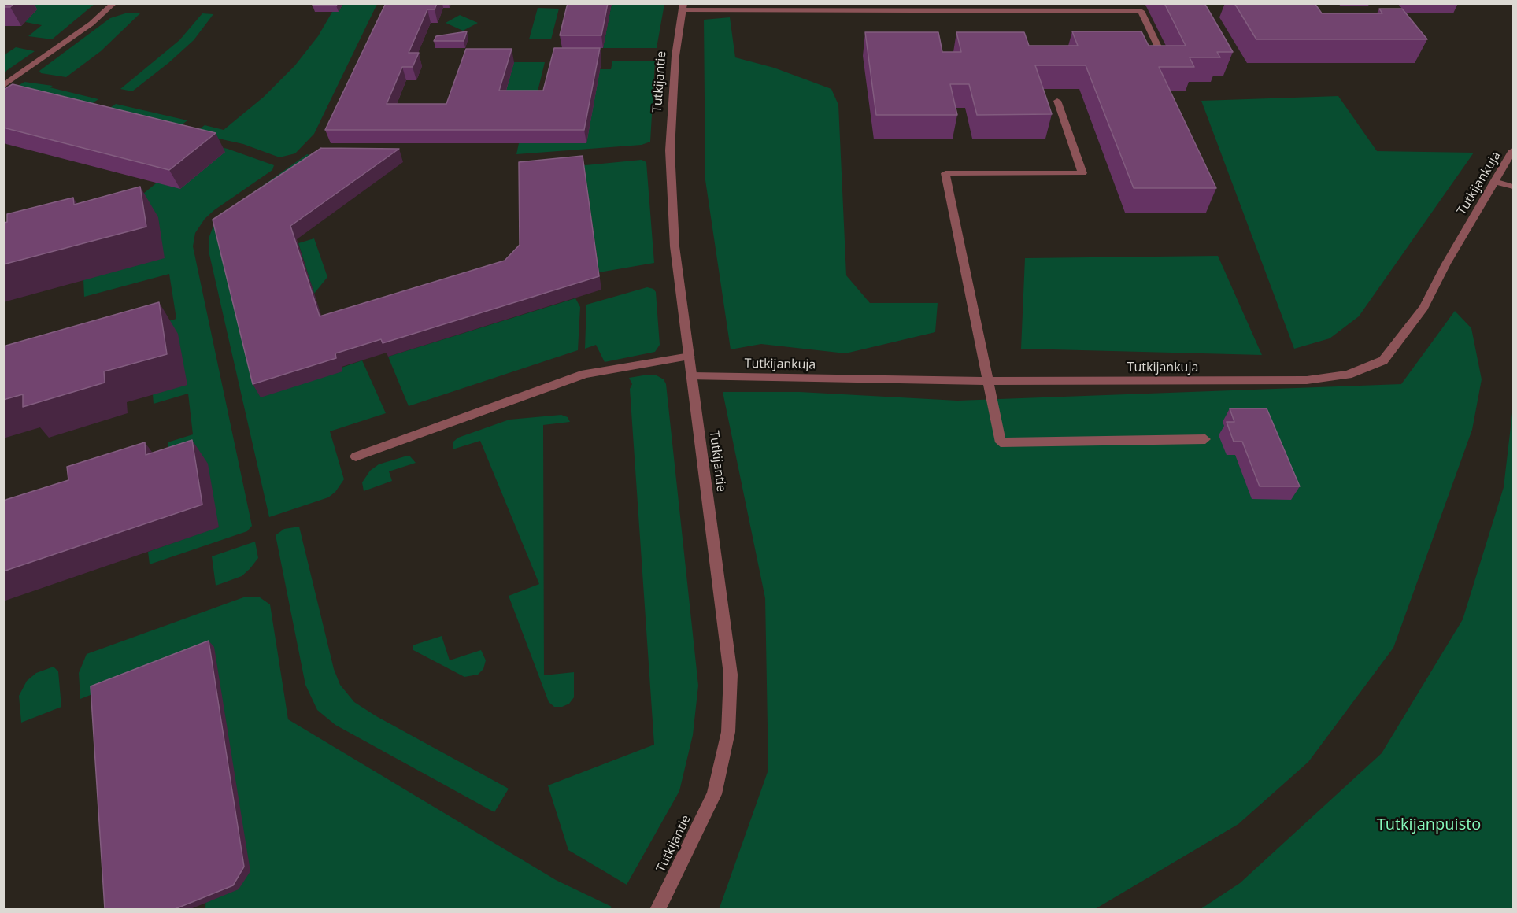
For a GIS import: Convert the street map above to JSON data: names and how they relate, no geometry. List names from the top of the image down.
{
  "streets": {
    "street": ["Tutkijantie", "Tutkijankuja"]
  },
  "crossings": [
    ["Tutkijantie", "Tutkijankuja"]
  ],
  "parks": ["Tutkijanpuisto"]
}
